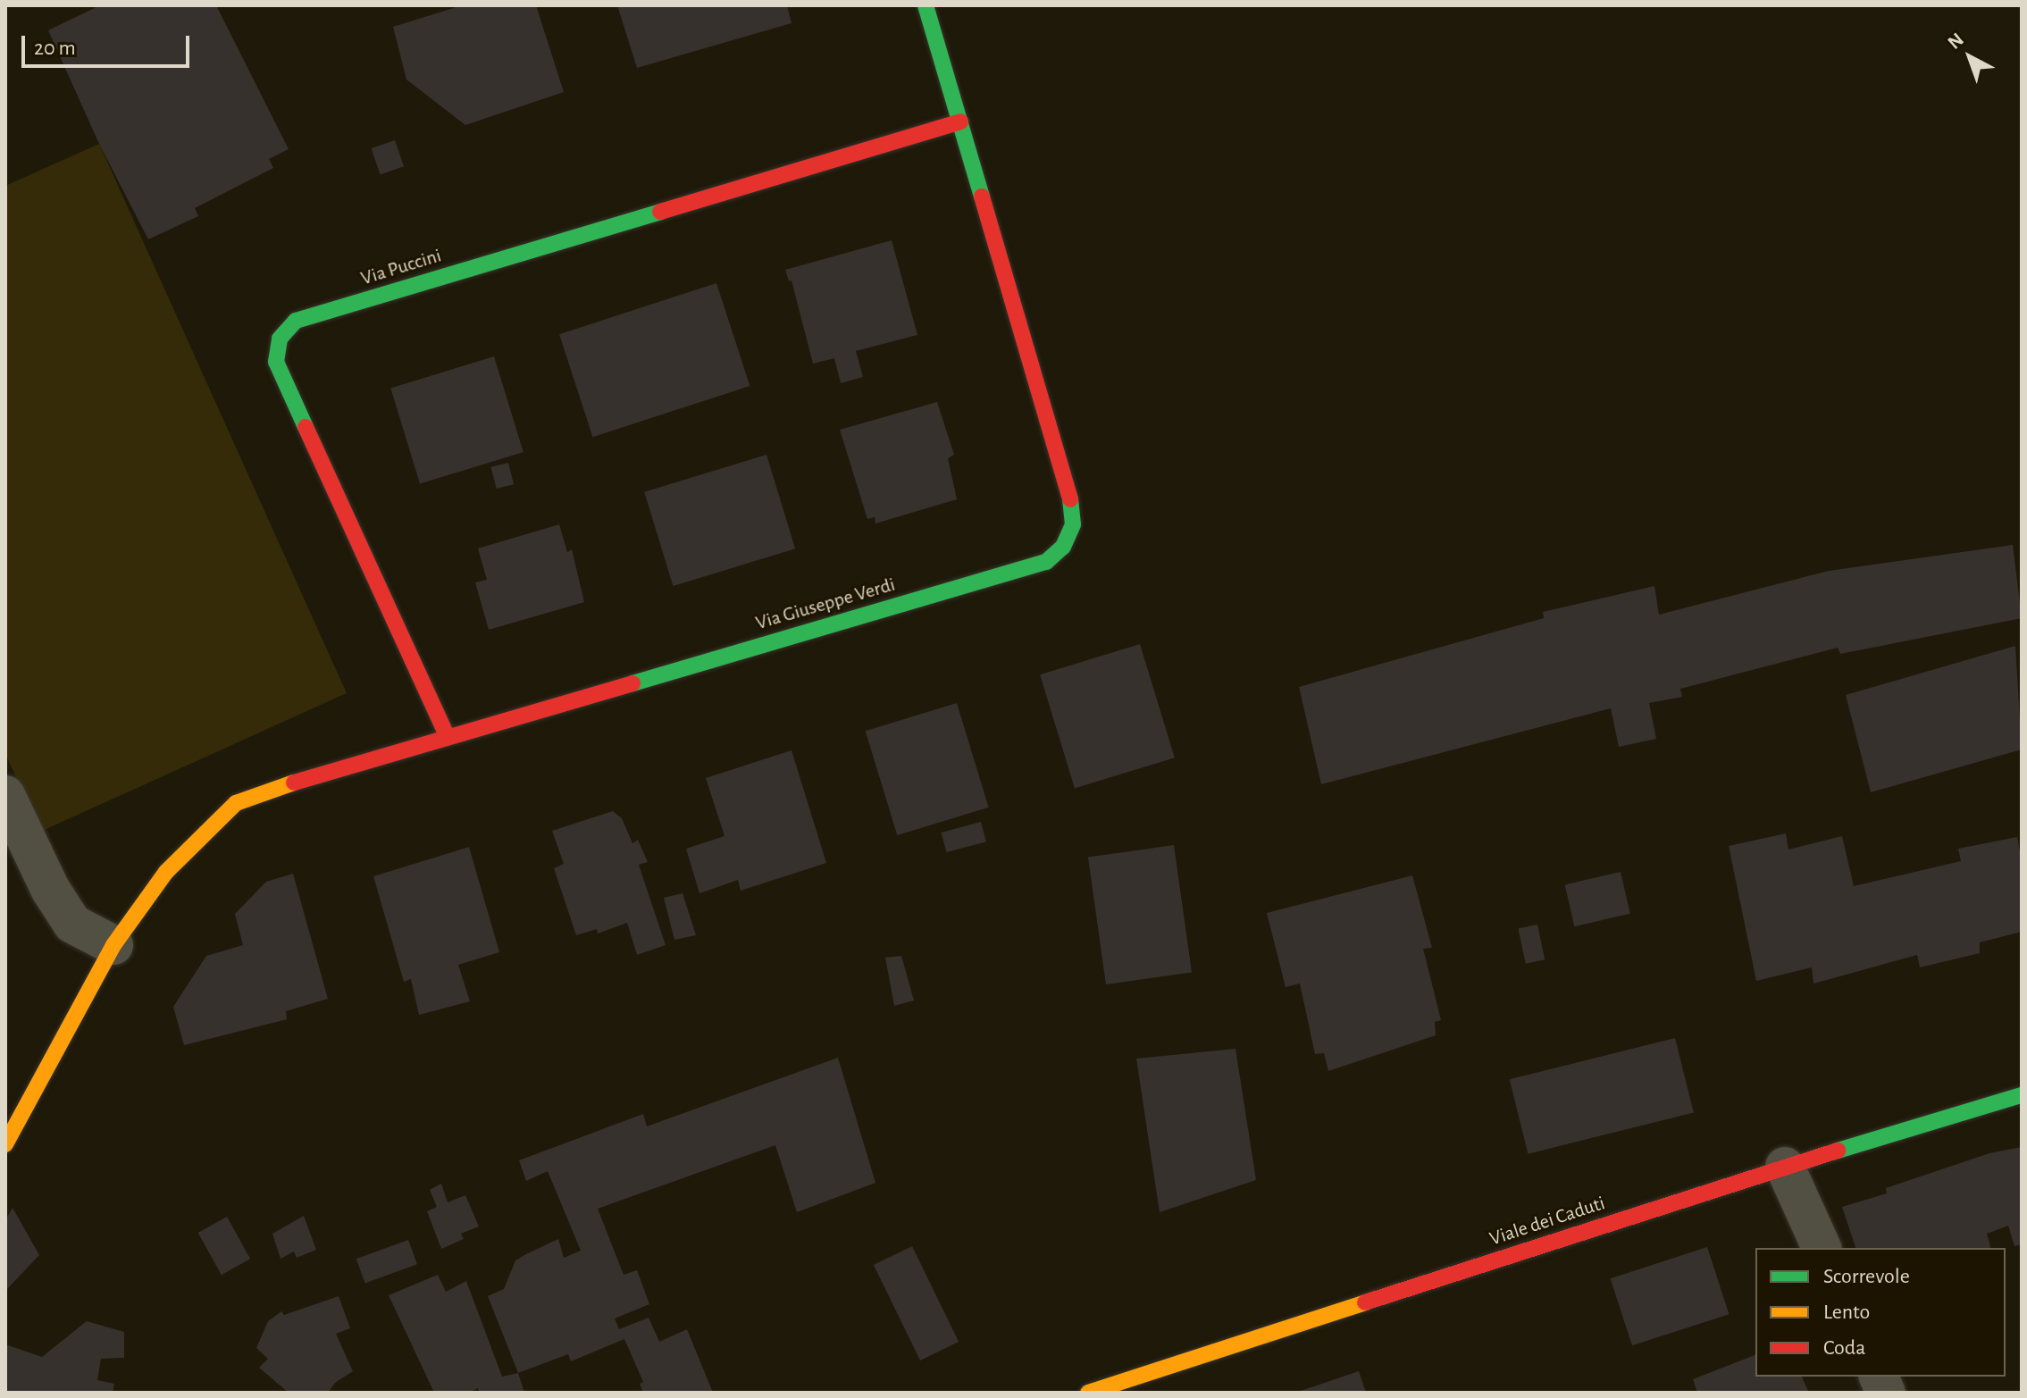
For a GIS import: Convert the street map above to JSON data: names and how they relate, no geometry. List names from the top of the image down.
{
  "streets": {
    "street": ["Via Puccini", "Via Giuseppe Verdi", "Viale dei Caduti"]
  },
  "crossings": [
    ["Via Puccini", "Via Giuseppe Verdi"]
  ],
  "legend": ["Scorrevole", "Lento", "Coda"],
  "scale_bar": "20 m",
  "north": "top left"
}
